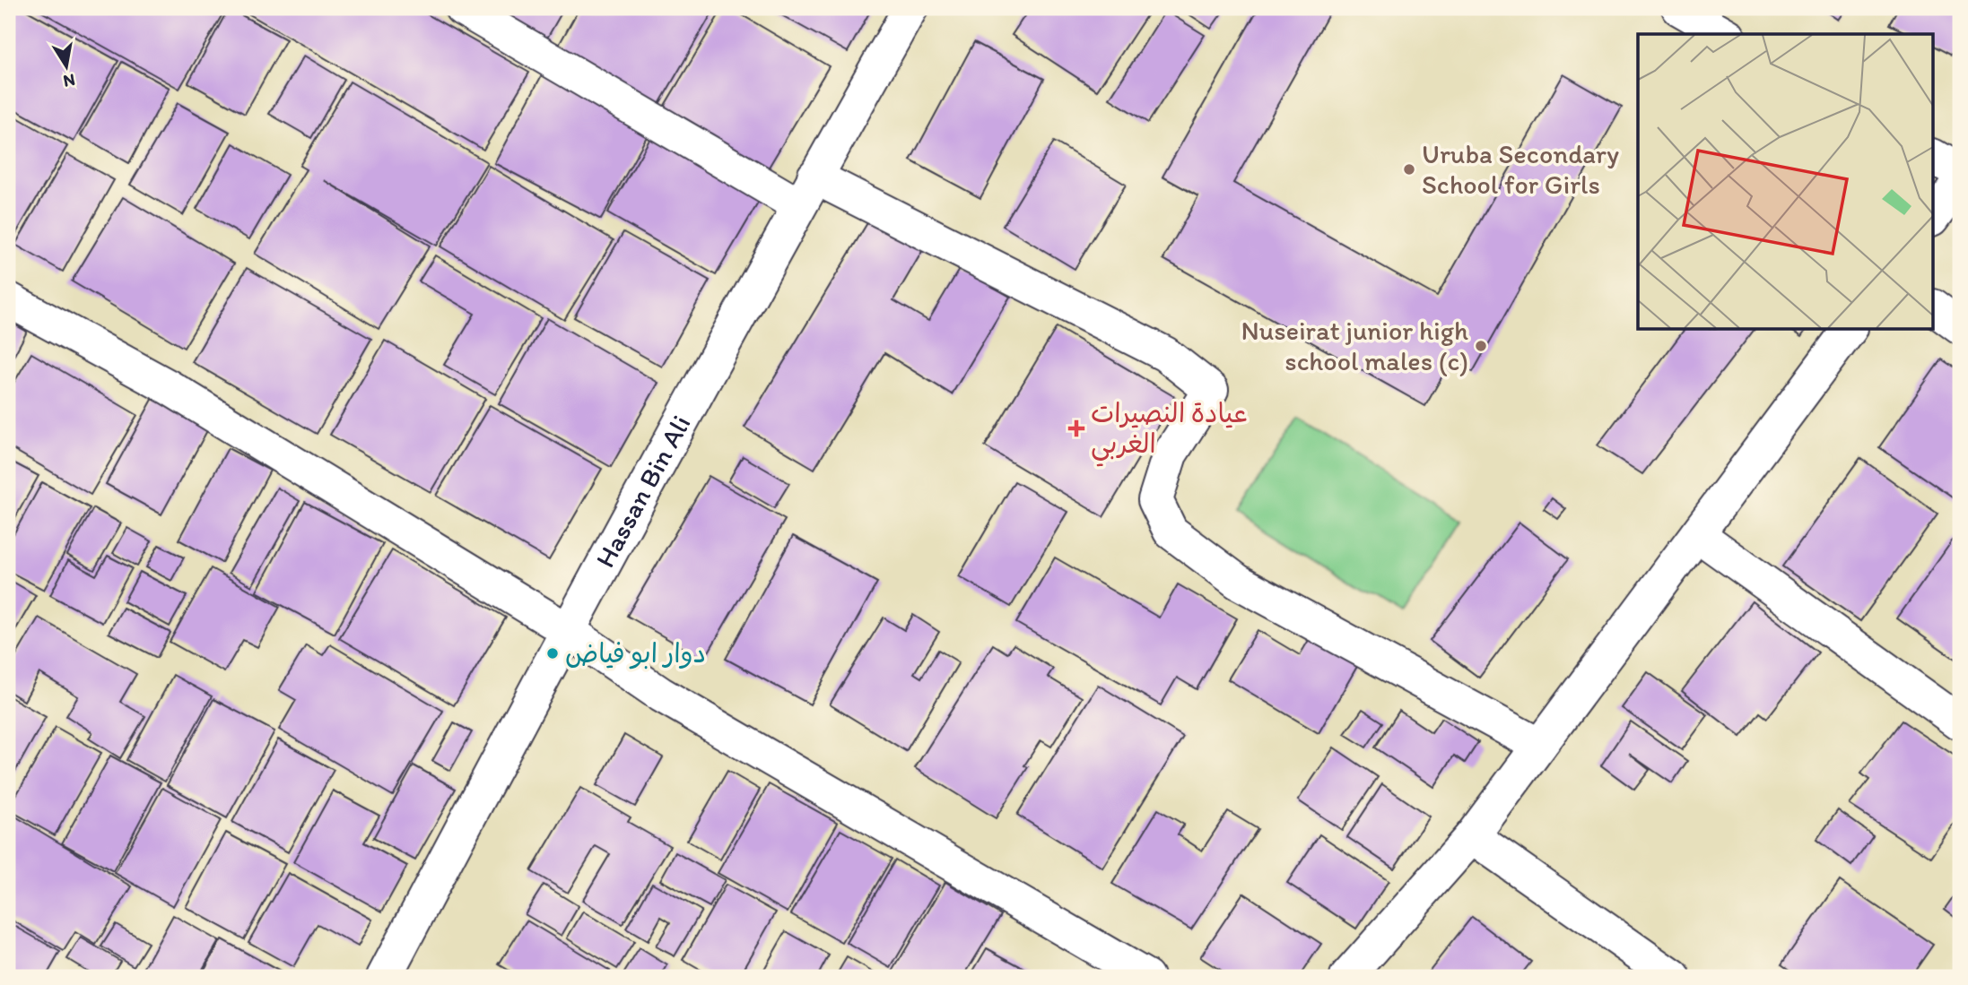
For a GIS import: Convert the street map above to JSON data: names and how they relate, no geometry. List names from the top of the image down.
{
  "streets": {
    "street": ["Hassan Bin Ali"]
  },
  "places": {
    "other": ["Uruba Secondary School for Girls", "Nuseirat junior high school males (c)", "دوار ابو فياض"],
    "health": ["عيادة النصيرات الغربي"]
  },
  "north": "bottom"
}
